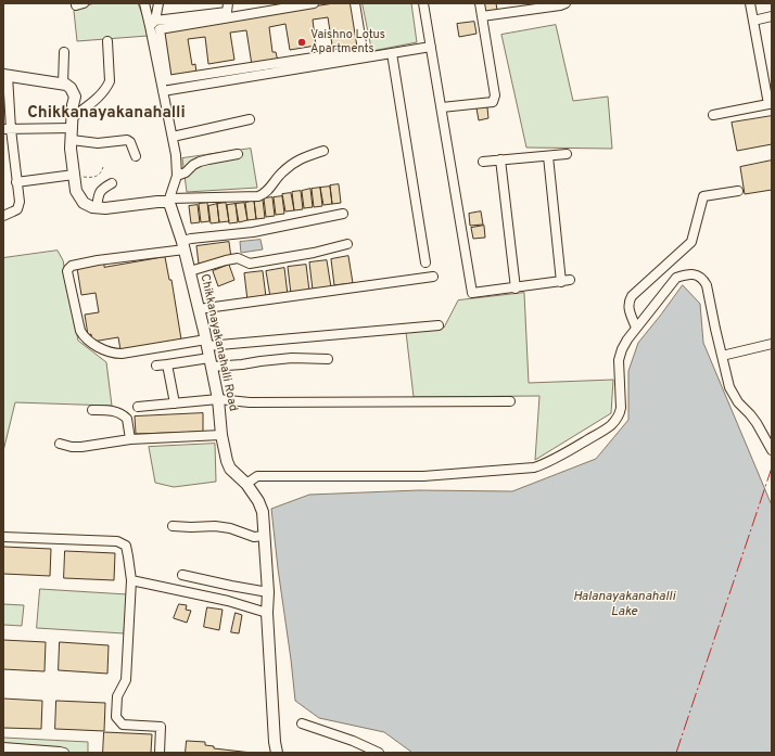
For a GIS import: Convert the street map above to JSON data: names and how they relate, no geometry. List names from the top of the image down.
{
  "streets": {
    "main road": ["Chikkanayakanahalli Road"]
  },
  "districts": ["Chikkanayakanahalli"],
  "water": ["Halanayakanahalli Lake"],
  "places": ["Vaishno Lotus Apartments"]
}
